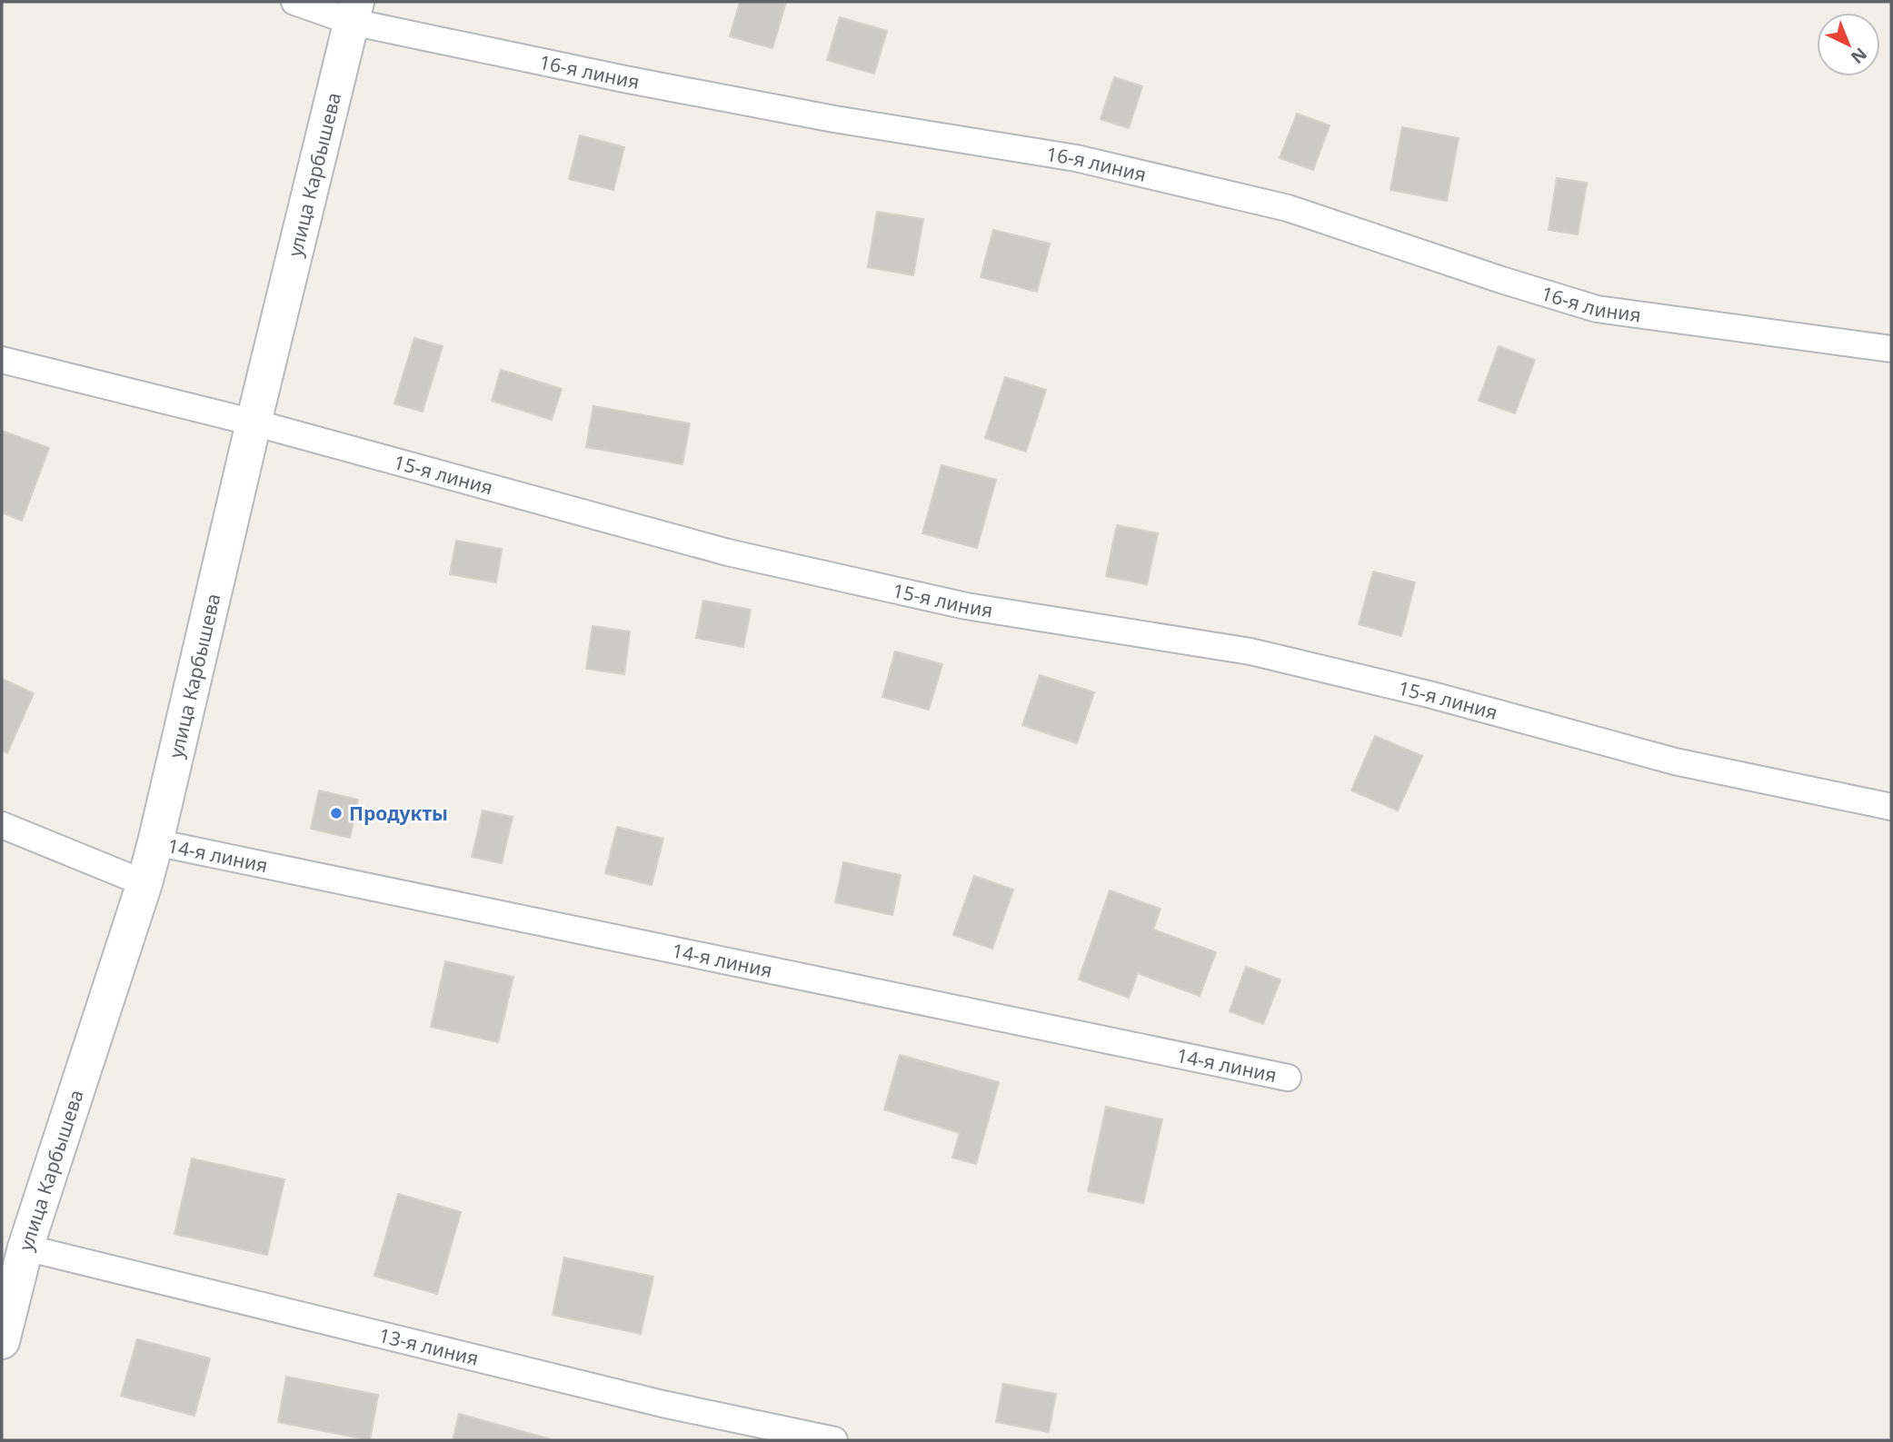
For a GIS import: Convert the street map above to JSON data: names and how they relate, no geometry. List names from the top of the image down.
{
  "streets": {
    "main road": ["улица Карбышева"],
    "street": [
      "16-я линия",
      "15-я линия",
      "14-я линия",
      "13-я линия"
    ]
  },
  "crossings": [
    ["16-я линия", "улица Карбышева"],
    ["улица Карбышева", "15-я линия"],
    ["улица Карбышева", "14-я линия"],
    ["улица Карбышева", "13-я линия"]
  ],
  "places": ["Продукты"],
  "north": "bottom right"
}
